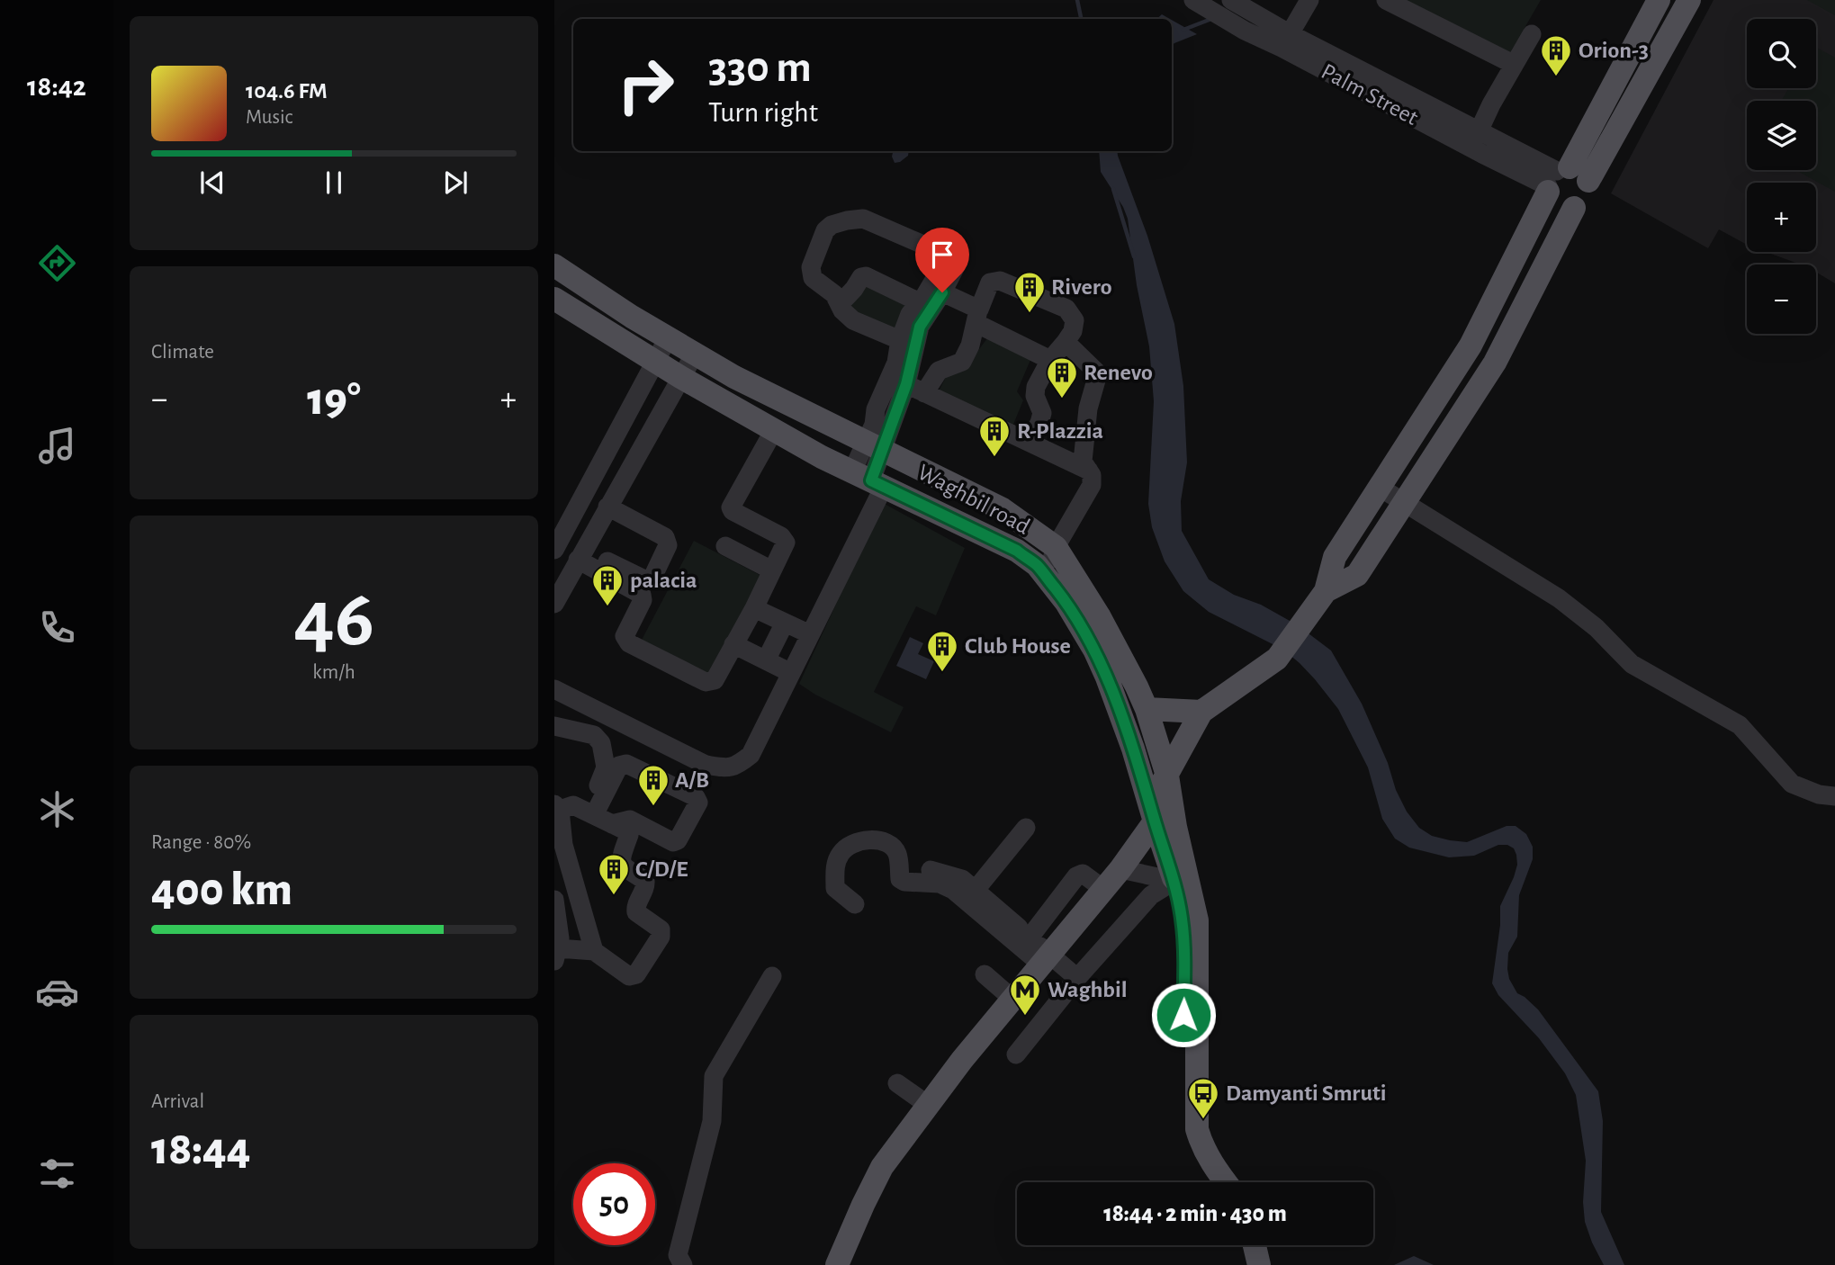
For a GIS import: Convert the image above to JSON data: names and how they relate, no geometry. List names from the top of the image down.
{
  "streets": {
    "main road": ["Waghbil road"],
    "street": ["Palm Street"]
  },
  "places": {
    "building": [
      "Orion-3",
      "Rivero",
      "Renevo",
      "R-Plazzia",
      "palacia",
      "Club House",
      "A/B",
      "C/D/E"
    ],
    "metro station": ["Waghbil"],
    "bus stop": ["Damyanti Smruti"]
  },
  "page": {
    "tabs": "18:42",
    "map_buttons": ["+", "−"],
    "turn": ["330 m", "Turn right"],
    "song": ["104.6 FM", "Music"],
    "tile": [
      "Climate",
      ["46", "km/h"],
      ["Range · 80%", "400 km"],
      ["Arrival", "18:44"]
    ],
    "heat": ["−", "19°", "+"],
    "limit": "50",
    "trip": "18:44 · 2 min · 430 m"
  }
}
